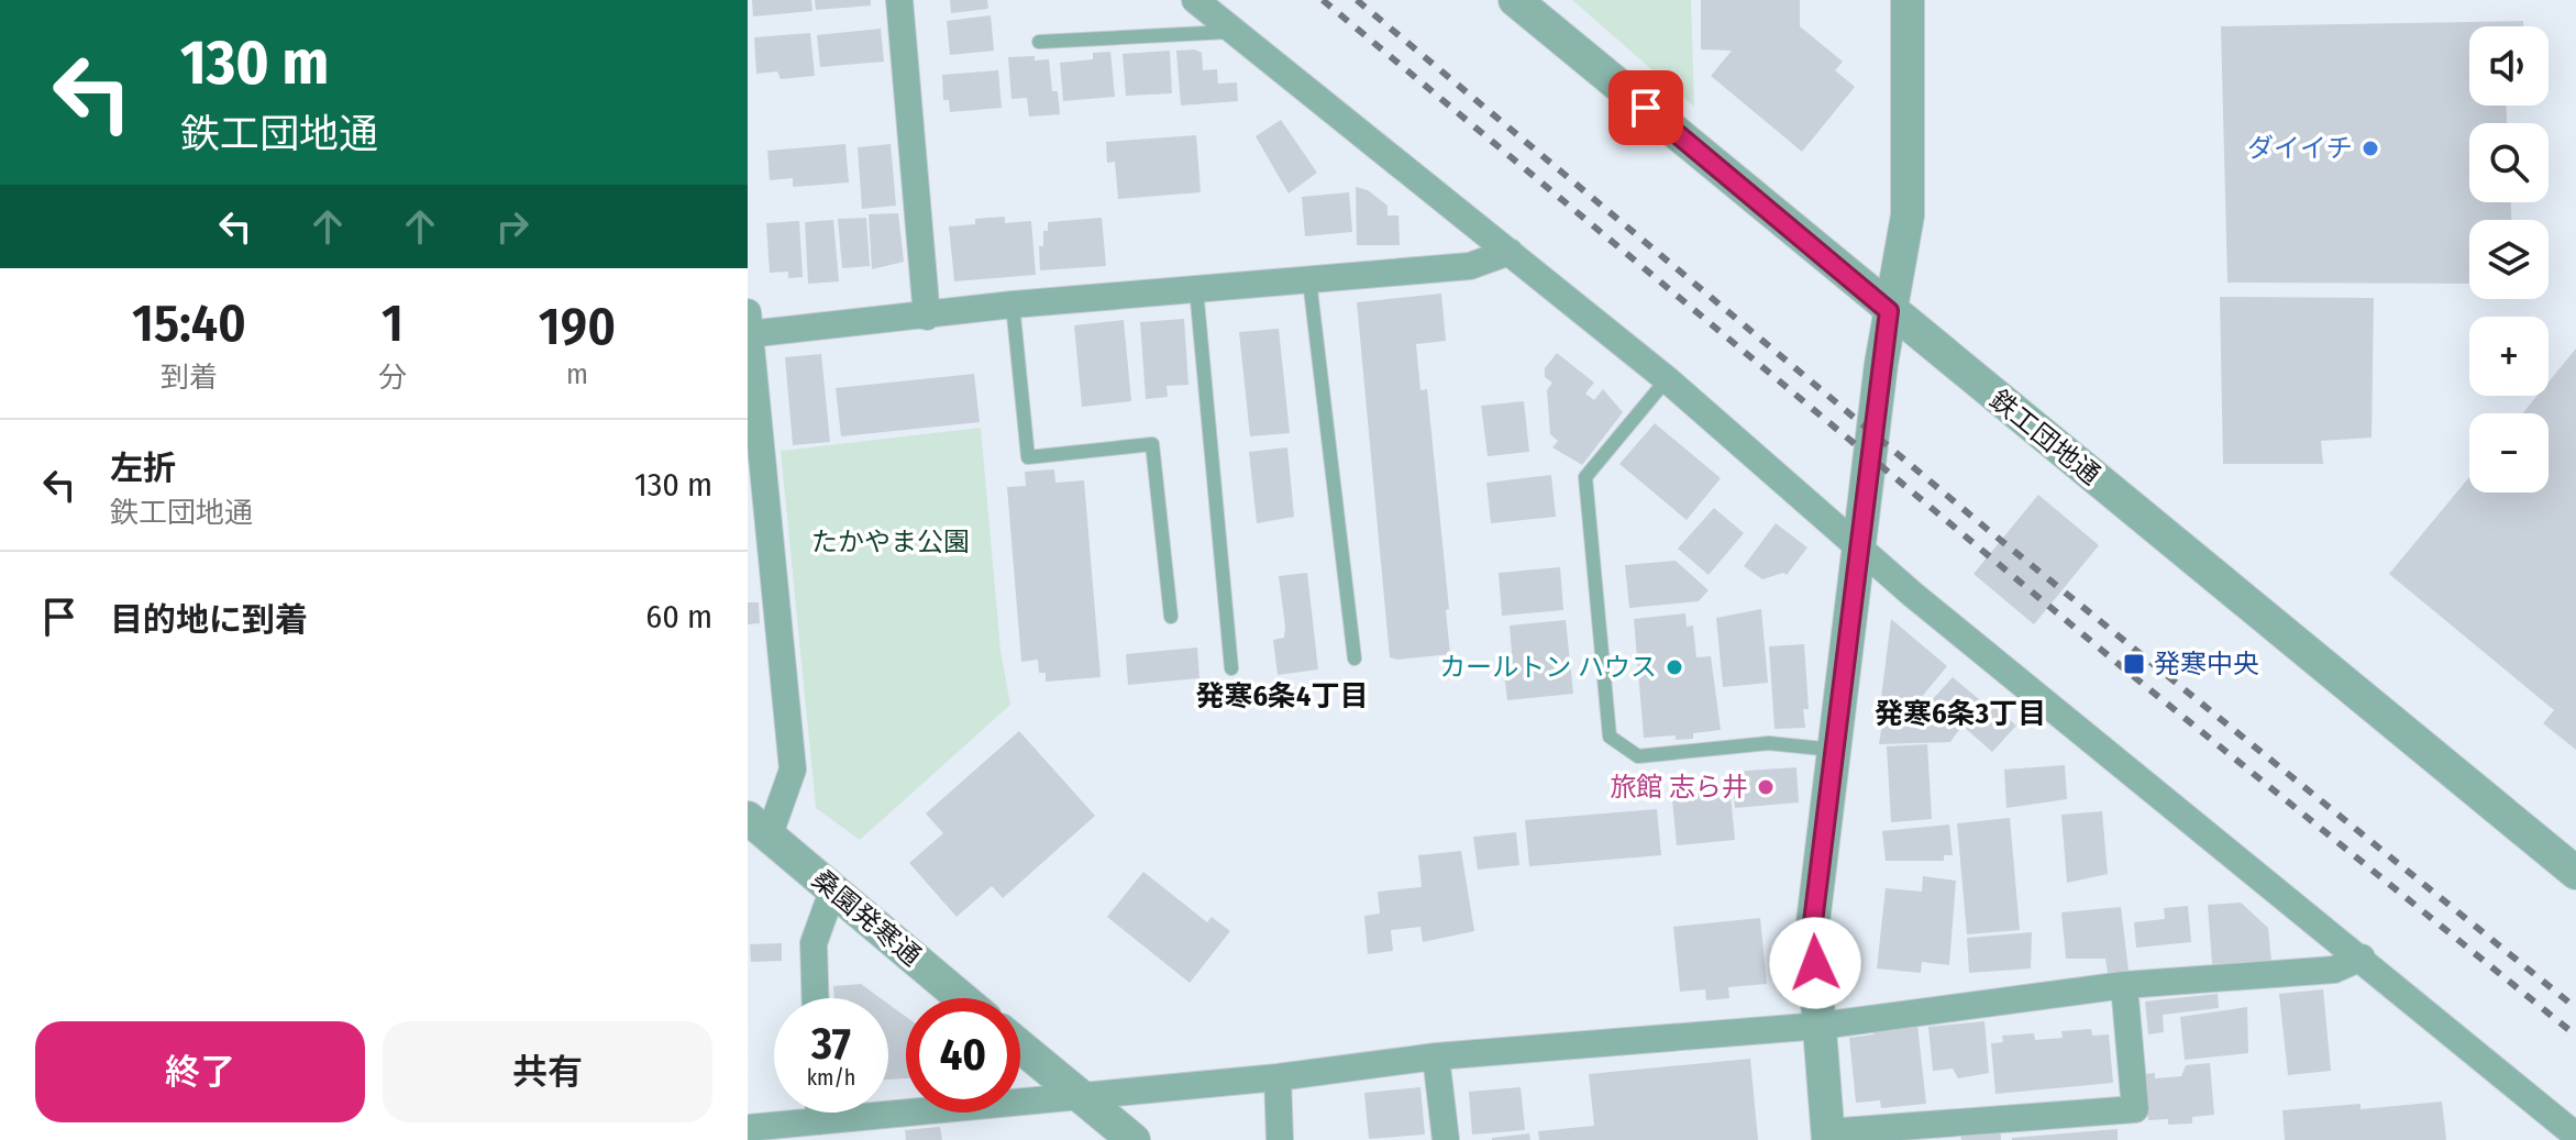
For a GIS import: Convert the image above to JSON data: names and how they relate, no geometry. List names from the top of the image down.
{
  "streets": {
    "street": ["鉄工団地通", "桑園発寒通"]
  },
  "districts": ["発寒6条4丁目", "発寒6条3丁目"],
  "parks": ["たかやま公園"],
  "places": {
    "other": ["ダイイチ", "カールトン ハウス", "旅館 志ら井"],
    "transit": ["発寒中央"]
  },
  "page": {
    "turn": ["130 m", "鉄工団地通"],
    "map_buttons": ["+", "−"],
    "eta": [
      "15:40",
      "到着",
      "1",
      "分",
      "190",
      "m"
    ],
    "list": [
      {
        "name": "左折",
        "note": "鉄工団地通",
        "value": "130 m"
      },
      {
        "name": "目的地に到着",
        "value": "60 m"
      }
    ],
    "speed": "37 km/h",
    "limit": "40",
    "buttons": ["終了", "共有"]
  }
}
